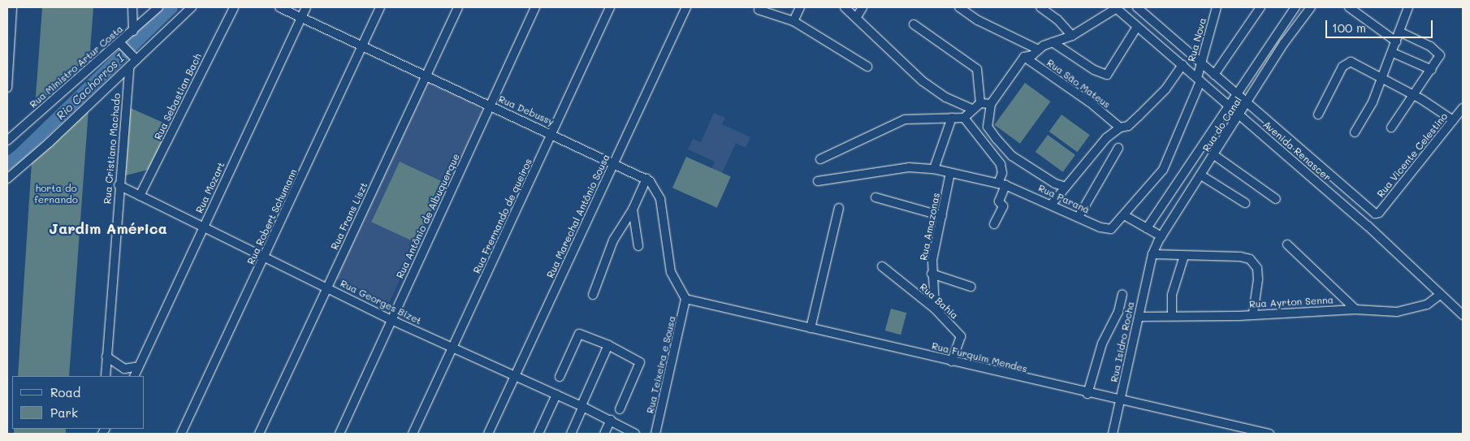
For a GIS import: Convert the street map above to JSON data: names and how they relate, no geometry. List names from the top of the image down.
{
  "streets": {
    "street": [
      "Rua Nova",
      "Rua Ministro Artur Costa",
      "Rua São Mateus",
      "Rua Sebastian Bach",
      "Rua Debussy",
      "Rua do Canal",
      "Rua Cristiano Machado",
      "Avenida Renascer",
      "Rua Vicente Celestino",
      "Rua Mozart",
      "Rua Paraná",
      "Rua Frans Liszt",
      "Rua Antônio de Albuquerque",
      "Rua Frernando de queiros",
      "Rua Marechal Antônio Sousa",
      "Rua Robert Schumann",
      "Rua Amazonas",
      "Rua Bahia",
      "Rua Georges Bizet",
      "Rua Ayrton Senna",
      "Rua Isidro Rocha",
      "Rua Furquim Mendes",
      "Rua Teixeira e Sousa"
    ]
  },
  "crossings": [
    ["Rua Nova", "Avenida Renascer"],
    ["Rua Nova", "Rua Paraná"],
    ["Rua Sebastian Bach", "Rua Georges Bizet"],
    ["Rua Debussy", "Rua Mozart"],
    ["Rua Debussy", "Rua Frans Liszt"],
    ["Rua Debussy", "Rua Antônio de Albuquerque"],
    ["Rua Debussy", "Rua Frernando de queiros"],
    ["Rua Debussy", "Rua Marechal Antônio Sousa"],
    ["Rua Debussy", "Rua Robert Schumann"],
    ["Rua Debussy", "Rua Furquim Mendes"],
    ["Rua Debussy", "Rua Teixeira e Sousa"],
    ["Rua do Canal", "Avenida Renascer"],
    ["Rua do Canal", "Rua Isidro Rocha"],
    ["Rua Cristiano Machado", "Rua Georges Bizet"],
    ["Avenida Renascer", "Rua Vicente Celestino"],
    ["Avenida Renascer", "Rua Ayrton Senna"],
    ["Rua Mozart", "Rua Georges Bizet"],
    ["Rua Paraná", "Rua Amazonas"],
    ["Rua Frans Liszt", "Rua Georges Bizet"],
    ["Rua Antônio de Albuquerque", "Rua Georges Bizet"],
    ["Rua Frernando de queiros", "Rua Georges Bizet"],
    ["Rua Marechal Antônio Sousa", "Rua Georges Bizet"],
    ["Rua Robert Schumann", "Rua Georges Bizet"],
    ["Rua Amazonas", "Rua Bahia"],
    ["Rua Bahia", "Rua Furquim Mendes"],
    ["Rua Ayrton Senna", "Rua Isidro Rocha"],
    ["Rua Isidro Rocha", "Rua Furquim Mendes"],
    ["Rua Furquim Mendes", "Rua Teixeira e Sousa"]
  ],
  "districts": ["Jardim América"],
  "water": ["Rio Cachorros I"],
  "parks": ["horta do fernando"],
  "legend": ["Road", "Park"],
  "scale_bar": "100 m"
}
